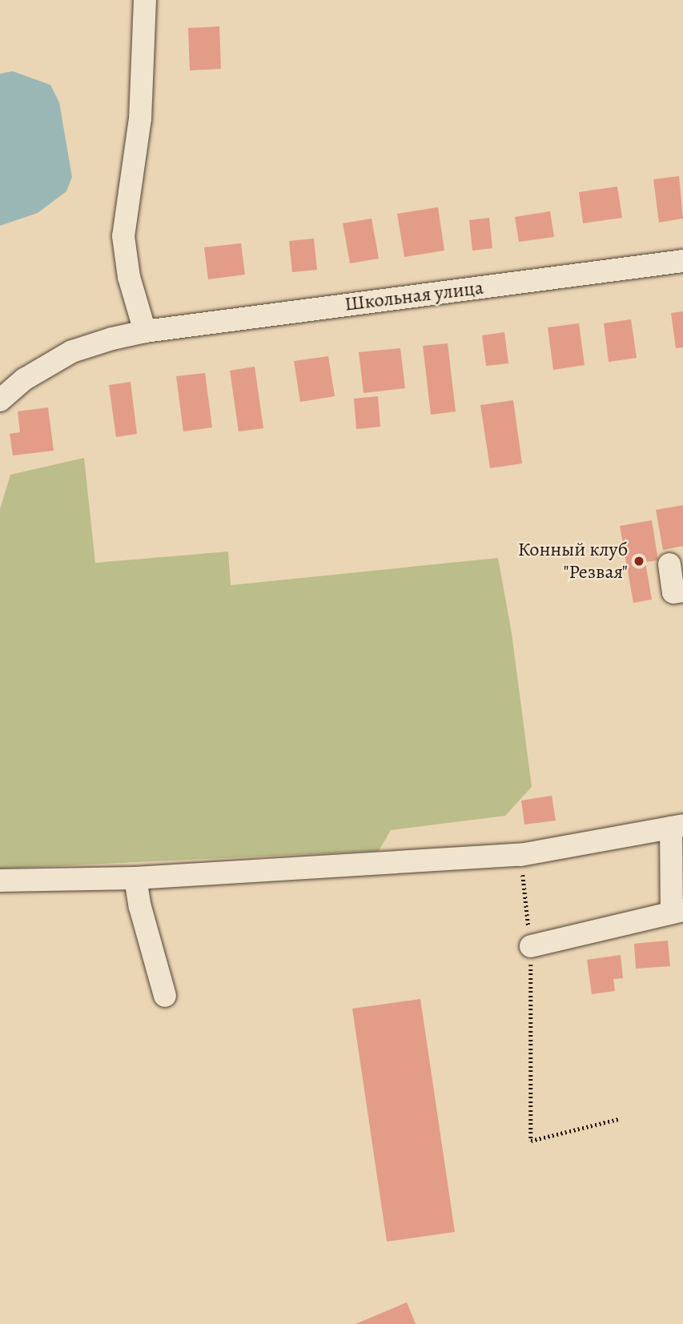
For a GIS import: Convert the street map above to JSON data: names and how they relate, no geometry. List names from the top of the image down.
{
  "streets": {
    "street": ["Школьная улица"]
  },
  "places": ["Конный клуб \"Резвая\""]
}
